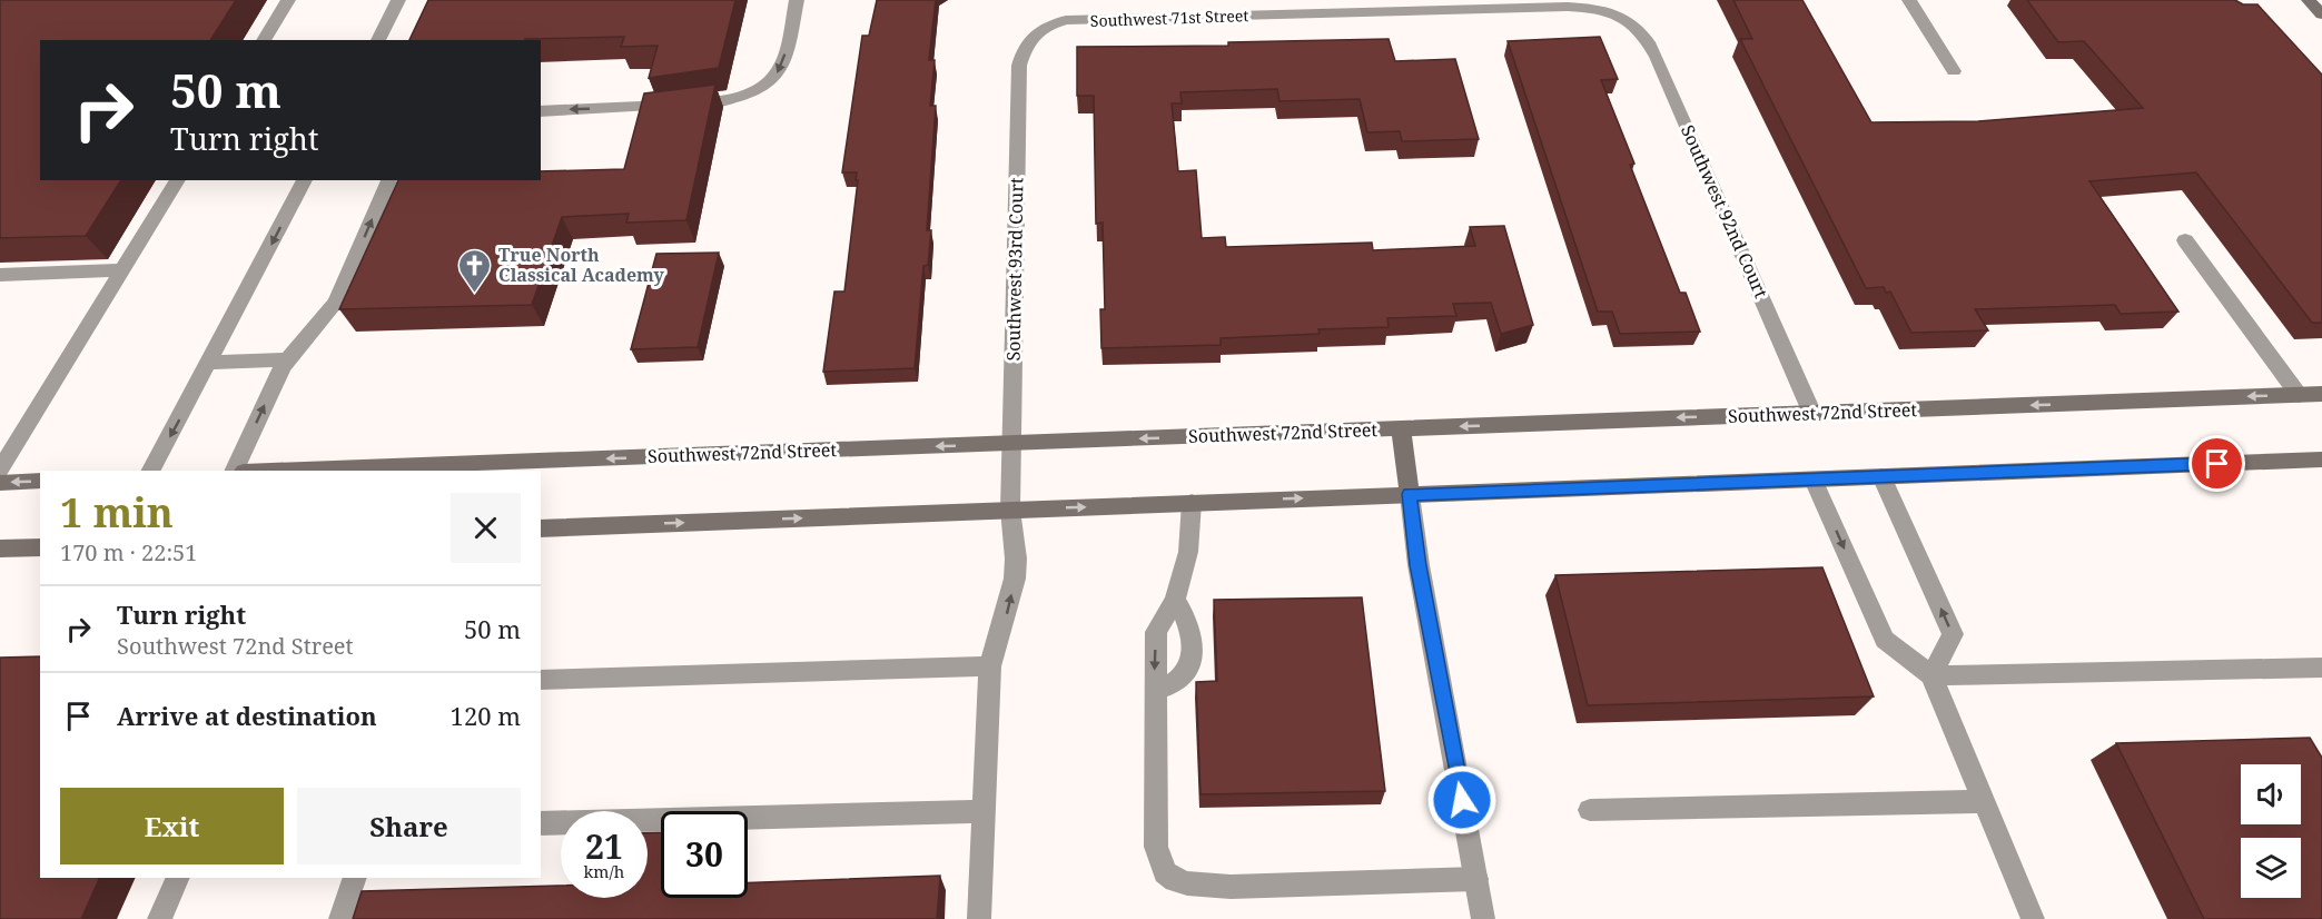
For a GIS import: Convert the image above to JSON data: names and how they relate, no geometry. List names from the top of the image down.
{
  "streets": {
    "main road": ["Southwest 72nd Street"],
    "street": ["Southwest 71st Street", "Southwest 92nd Court", "Southwest 93rd Court"]
  },
  "crossings": [
    ["Southwest 71st Street", "Southwest 92nd Court"],
    ["Southwest 71st Street", "Southwest 93rd Court"],
    ["Southwest 92nd Court", "Southwest 72nd Street"],
    ["Southwest 93rd Court", "Southwest 72nd Street"]
  ],
  "places": {
    "church": ["True North Classical Academy"]
  },
  "page": {
    "turn": ["50 m", "Turn right"],
    "heading": ["1 min", "170 m · 22:51"],
    "list": [
      {
        "name": "Turn right",
        "note": "Southwest 72nd Street",
        "value": "50 m"
      },
      {
        "name": "Arrive at destination",
        "value": "120 m"
      }
    ],
    "buttons": ["Exit", "Share"],
    "speed": "21 km/h",
    "limit": "30"
  }
}
